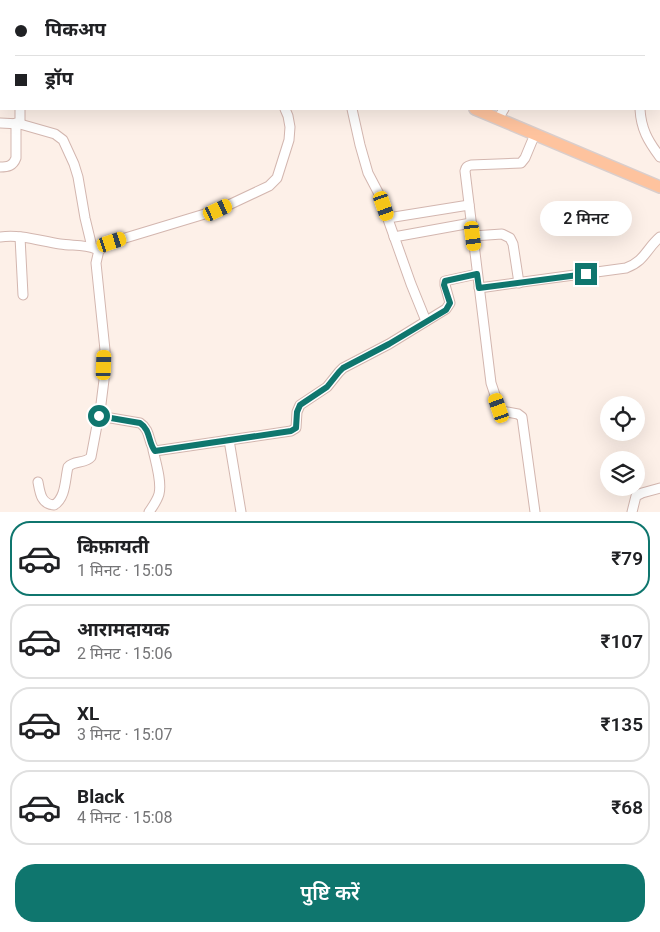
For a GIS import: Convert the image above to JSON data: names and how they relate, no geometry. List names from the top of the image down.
{
  "page": {
    "banner": ["पिकअप", "ड्रॉप"],
    "bubble": "2 मिनट",
    "list": [
      {
        "name": "किफ़ायती",
        "note": "1 मिनट · 15:05",
        "value": "₹79"
      },
      {
        "name": "आरामदायक",
        "note": "2 मिनट · 15:06",
        "value": "₹107"
      },
      {
        "name": "XL",
        "note": "3 मिनट · 15:07",
        "value": "₹135"
      },
      {
        "name": "Black",
        "note": "4 मिनट · 15:08",
        "value": "₹68"
      }
    ],
    "buttons": "पुष्टि करें"
  }
}
